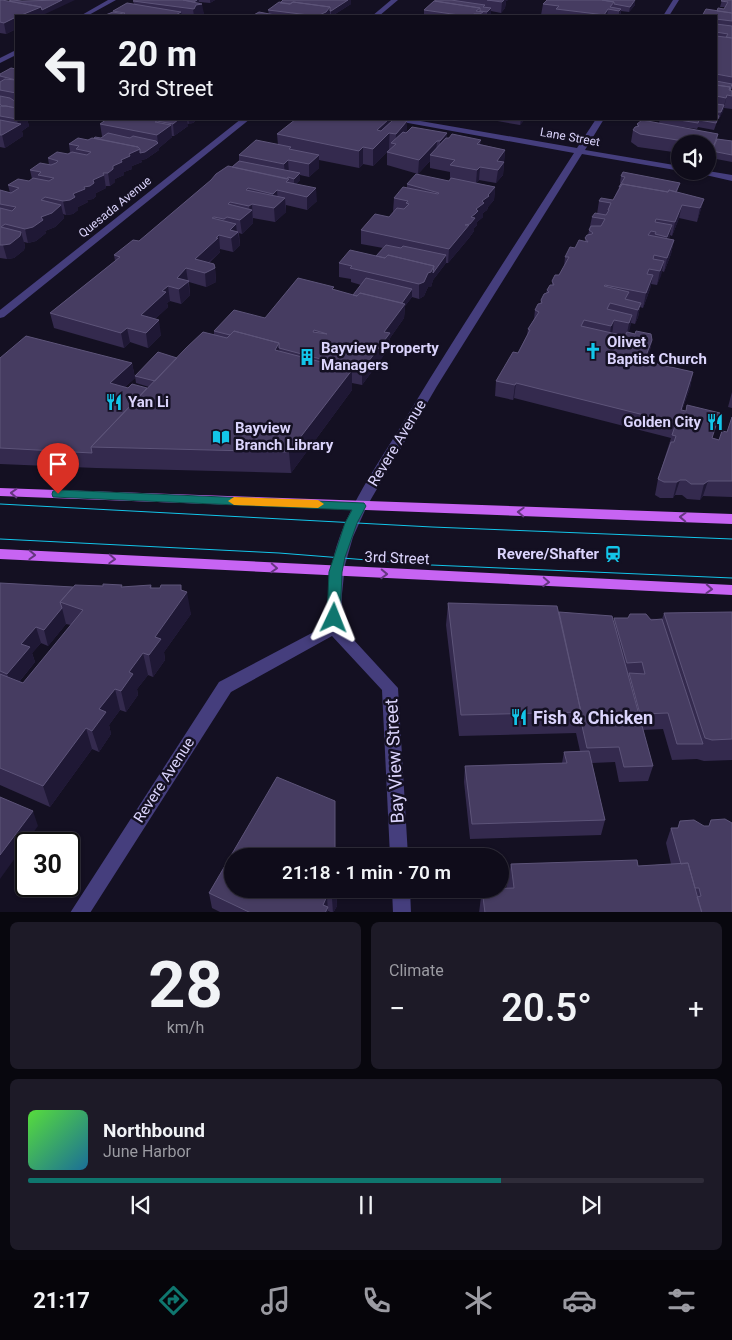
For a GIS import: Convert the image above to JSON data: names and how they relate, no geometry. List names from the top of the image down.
{
  "streets": {
    "main road": ["3rd Street"],
    "street": [
      "Lane Street",
      "Quesada Avenue",
      "Revere Avenue",
      "Bay View Street"
    ]
  },
  "crossings": [
    ["Lane Street", "Revere Avenue"],
    ["Revere Avenue", "3rd Street"],
    ["Revere Avenue", "Bay View Street"]
  ],
  "places": {
    "church": ["Olivet Baptist Church"],
    "building": ["Bayview Property Managers"],
    "restaurant": ["Yan Li", "Golden City", "Fish & Chicken"],
    "library": ["Bayview Branch Library"],
    "station": ["Revere/Shafter"]
  },
  "page": {
    "turn": ["20 m", "3rd Street"],
    "limit": "30",
    "trip": "21:18 · 1 min · 70 m",
    "tile": [
      ["28", "km/h"],
      "Climate"
    ],
    "heat": ["−", "20.5°", "+"],
    "song": ["Northbound", "June Harbor"],
    "tabs": "21:17"
  }
}
